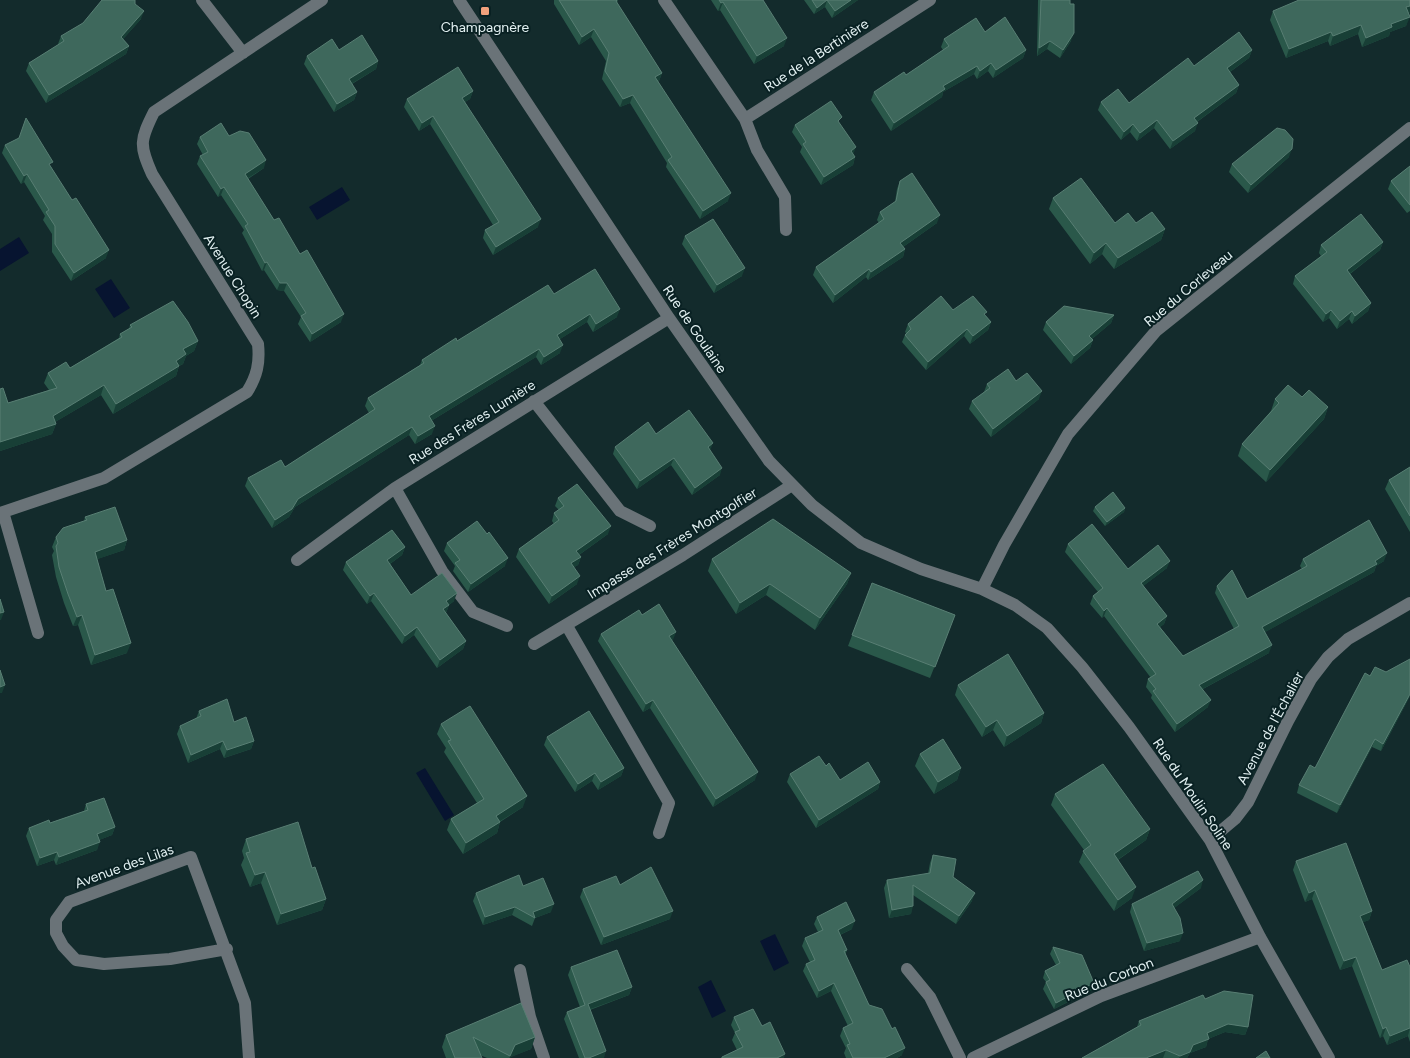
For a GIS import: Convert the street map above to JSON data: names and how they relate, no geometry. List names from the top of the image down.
{
  "streets": {
    "street": [
      "Rue de la Bertinière",
      "Avenue Chopin",
      "Rue du Corleveau",
      "Rue de Goulaine",
      "Rue des Frères Lumière",
      "Impasse des Frères Montgolfier",
      "Avenue de l'Échalier",
      "Rue du Moulin Soline",
      "Avenue des Lilas",
      "Rue du Corbon"
    ]
  },
  "crossings": [
    ["Rue du Corleveau", "Rue de Goulaine"],
    ["Rue du Corleveau", "Rue du Moulin Soline"],
    ["Rue de Goulaine", "Rue des Frères Lumière"],
    ["Rue de Goulaine", "Impasse des Frères Montgolfier"],
    ["Rue de Goulaine", "Rue du Moulin Soline"],
    ["Avenue de l'Échalier", "Rue du Moulin Soline"],
    ["Rue du Moulin Soline", "Rue du Corbon"]
  ],
  "places": {
    "transit": ["Champagnère"]
  }
}
